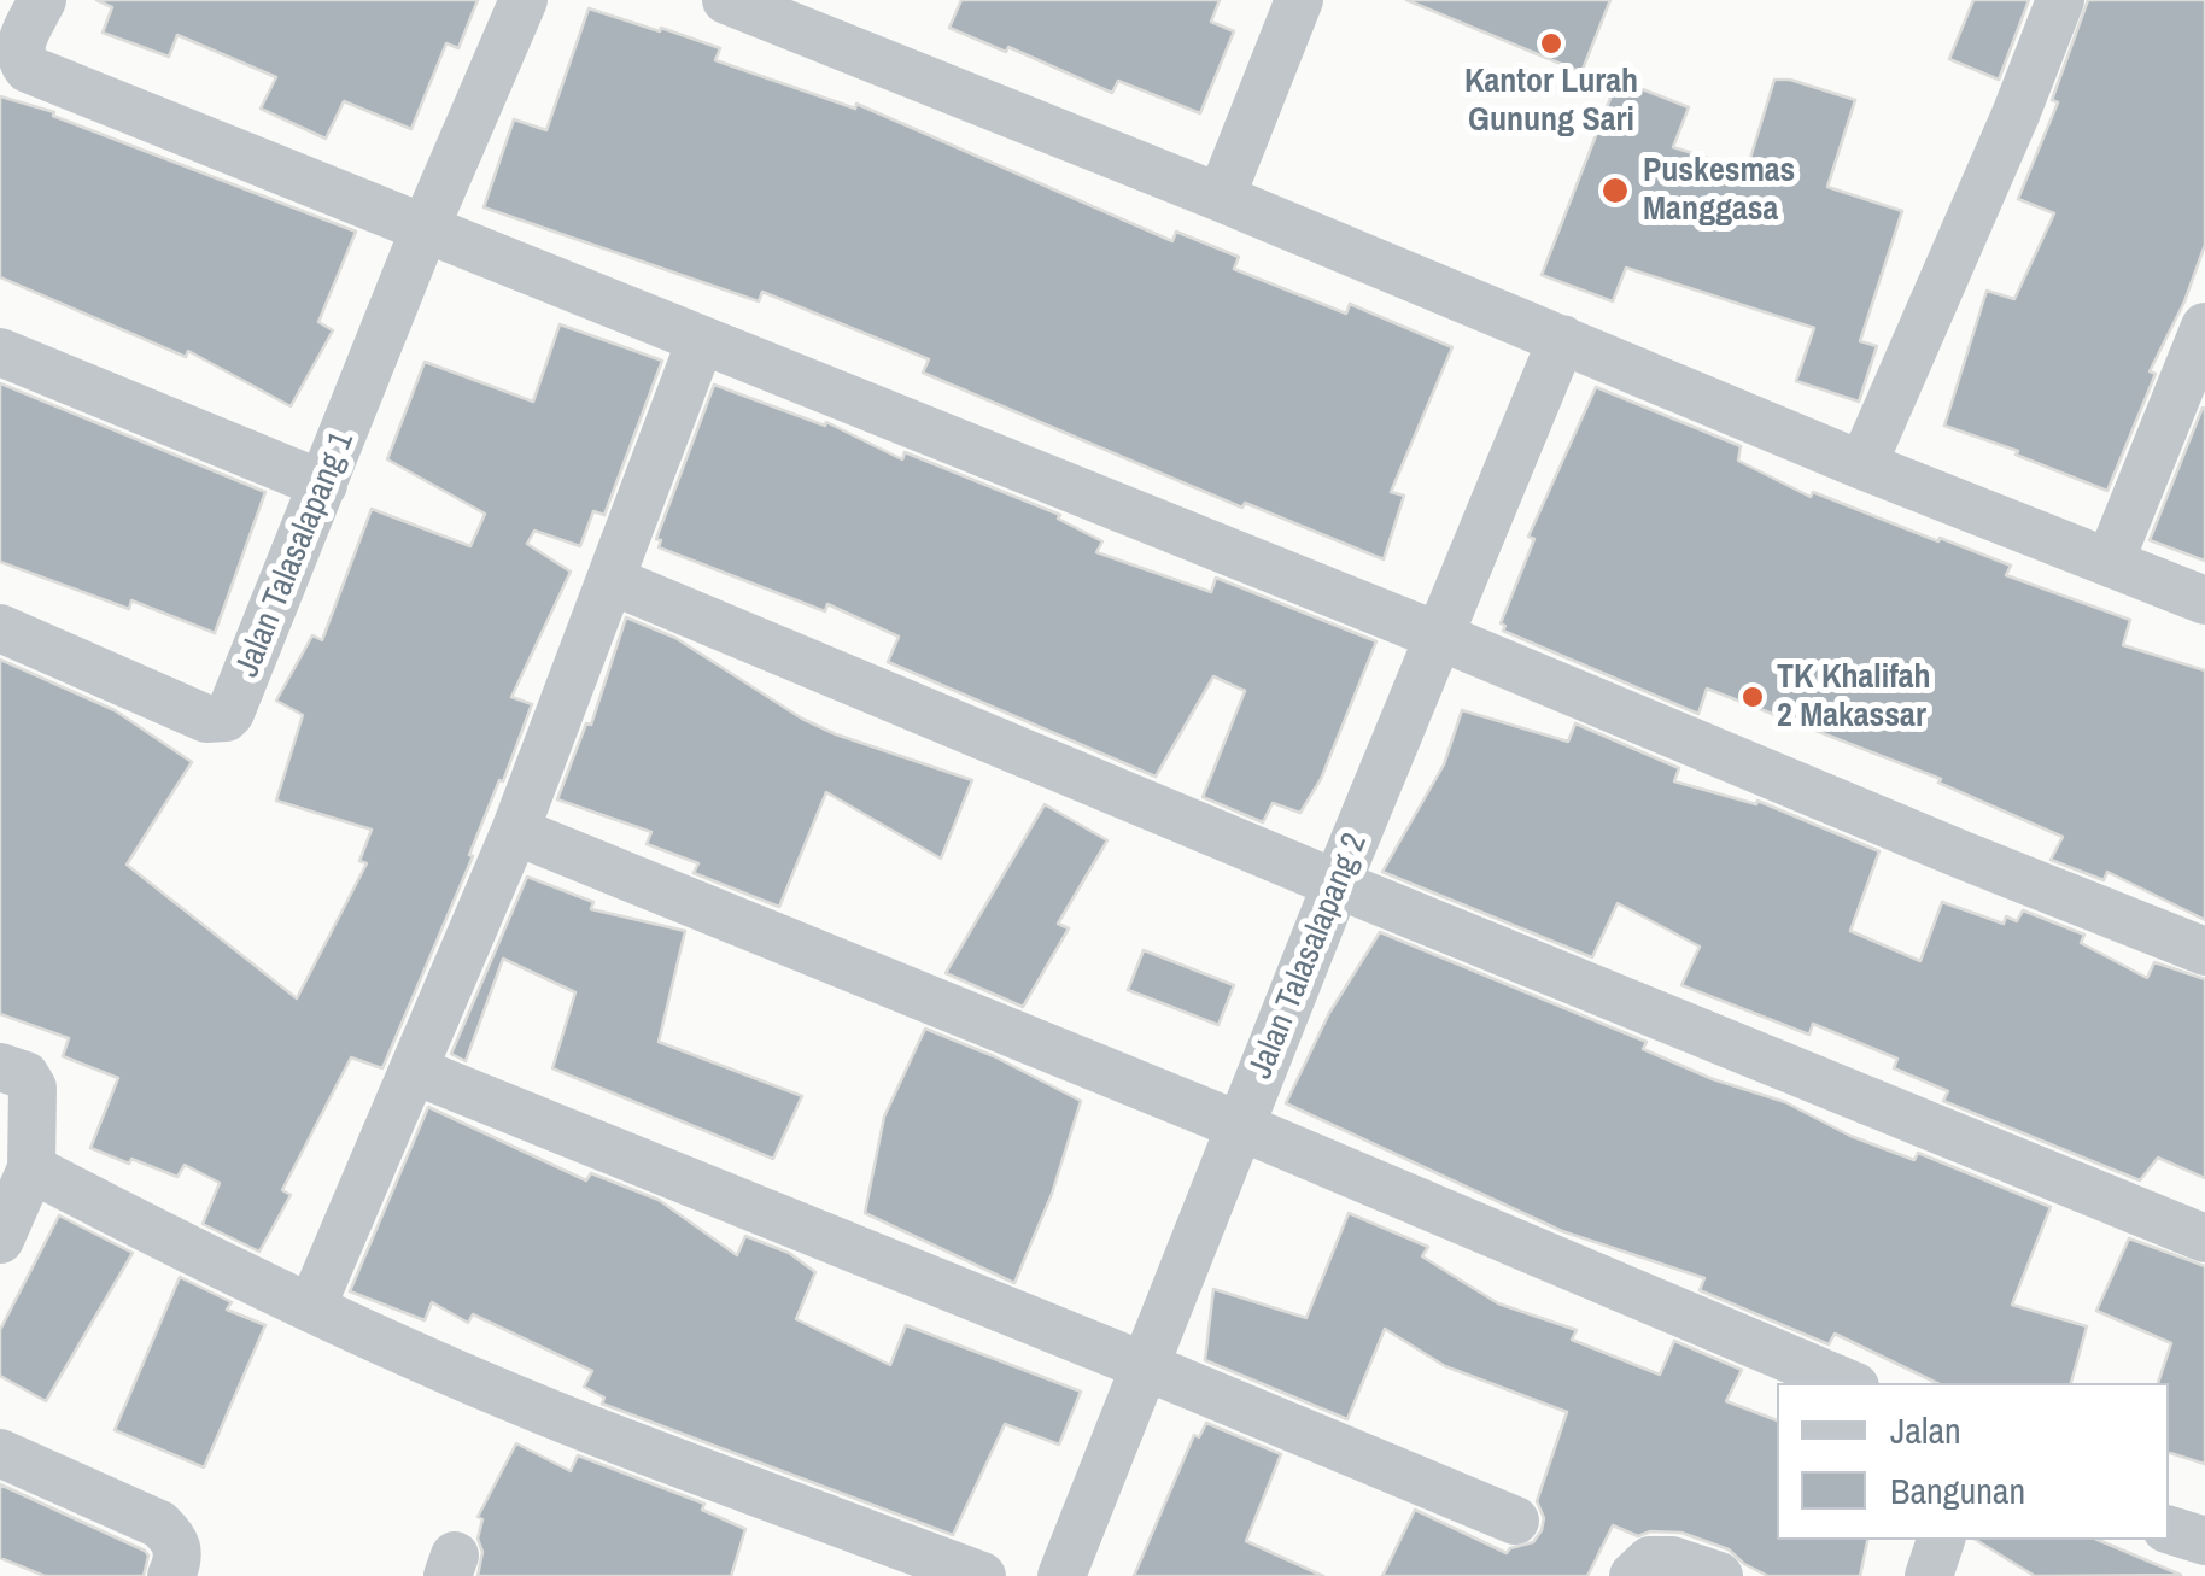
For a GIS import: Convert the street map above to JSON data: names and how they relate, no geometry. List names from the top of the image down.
{
  "streets": {
    "street": ["Jalan Talasalapang 1", "Jalan Talasalapang 2"]
  },
  "places": ["Kantor Lurah Gunung Sari", "Puskesmas Manggasa", "TK Khalifah 2 Makassar"],
  "legend": ["Jalan", "Bangunan"]
}
